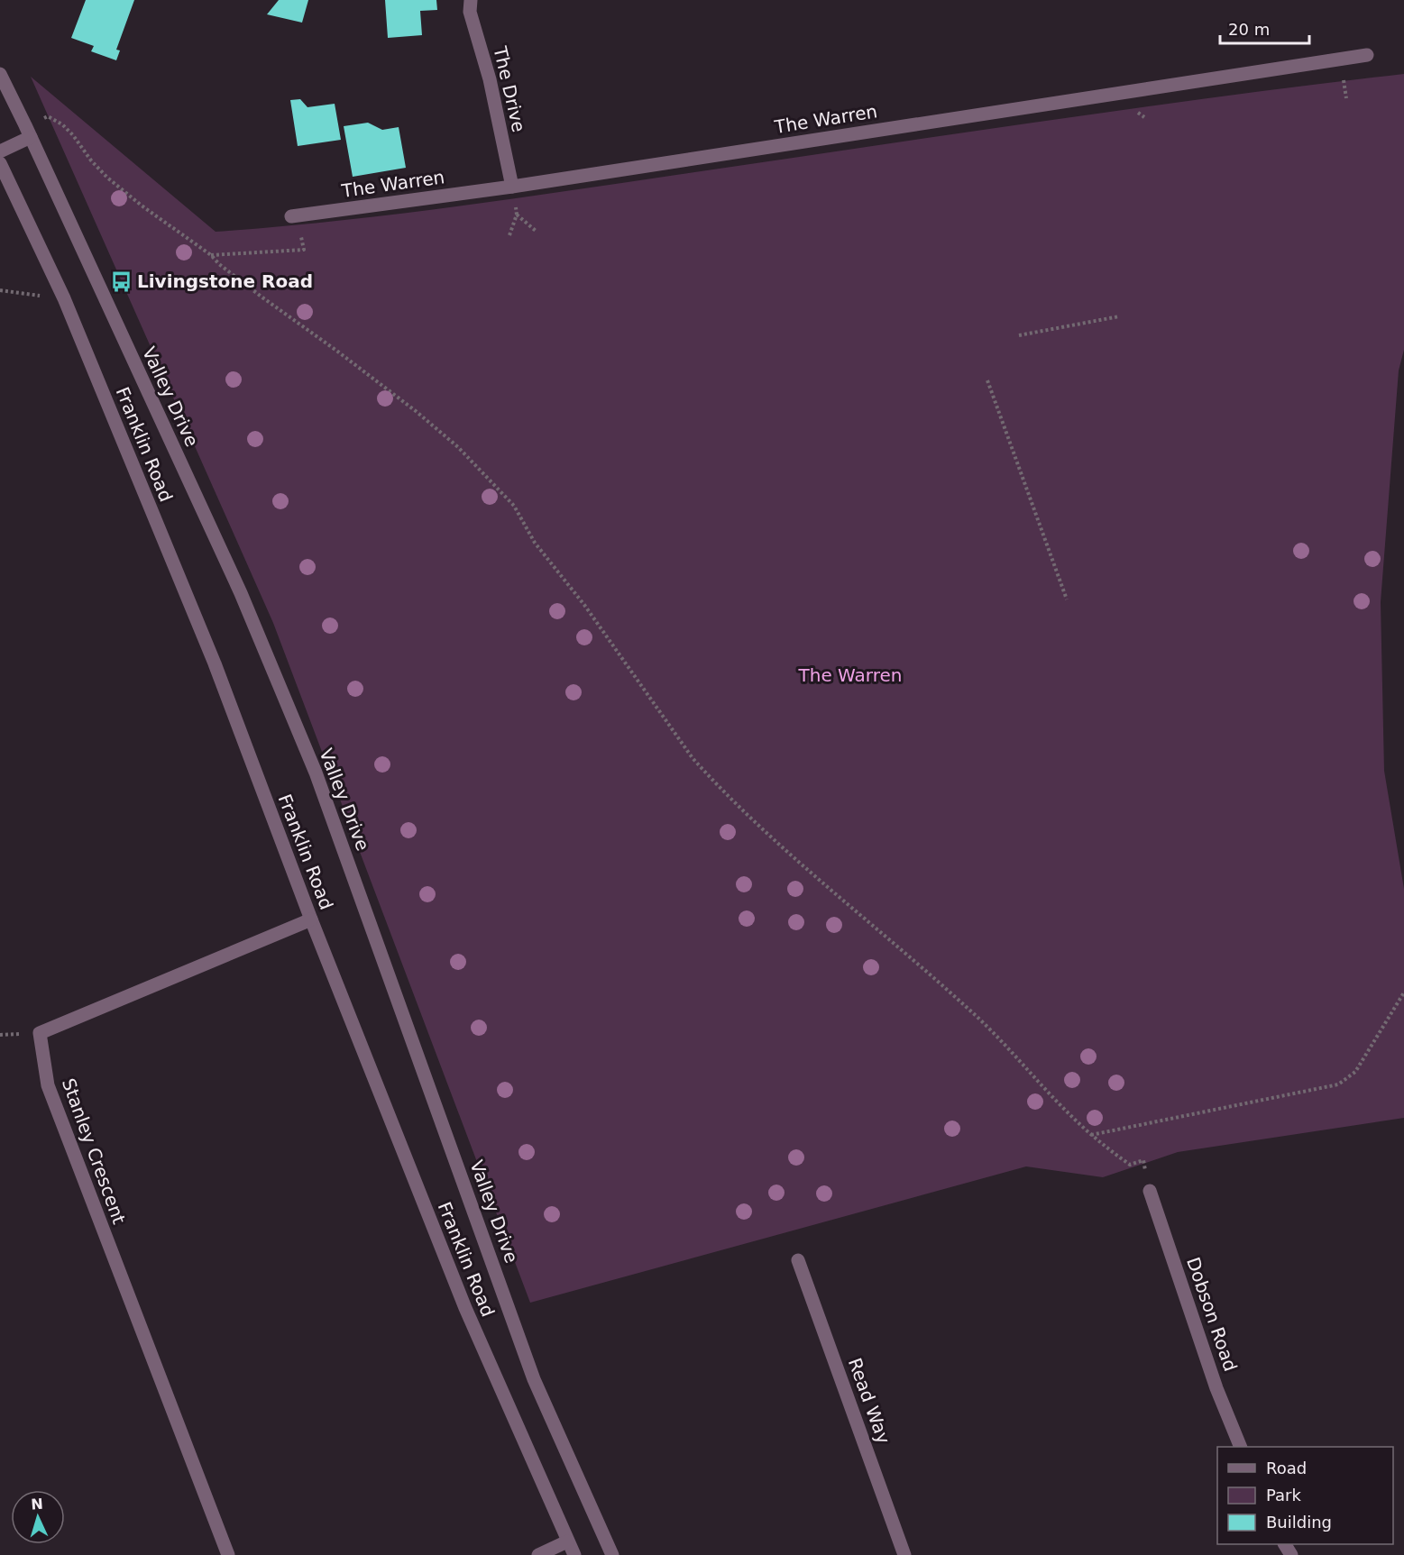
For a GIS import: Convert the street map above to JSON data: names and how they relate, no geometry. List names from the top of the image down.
{
  "streets": {
    "street": [
      "The Drive",
      "The Warren",
      "Valley Drive",
      "Franklin Road",
      "Stanley Crescent",
      "Dobson Road",
      "Read Way"
    ]
  },
  "crossings": [
    ["The Drive", "The Warren"],
    ["Franklin Road", "Stanley Crescent"]
  ],
  "parks": ["The Warren"],
  "places": {
    "bus stop": ["Livingstone Road"]
  },
  "legend": ["Road", "Park", "Building"],
  "scale_bar": "20 m",
  "north": "top"
}
